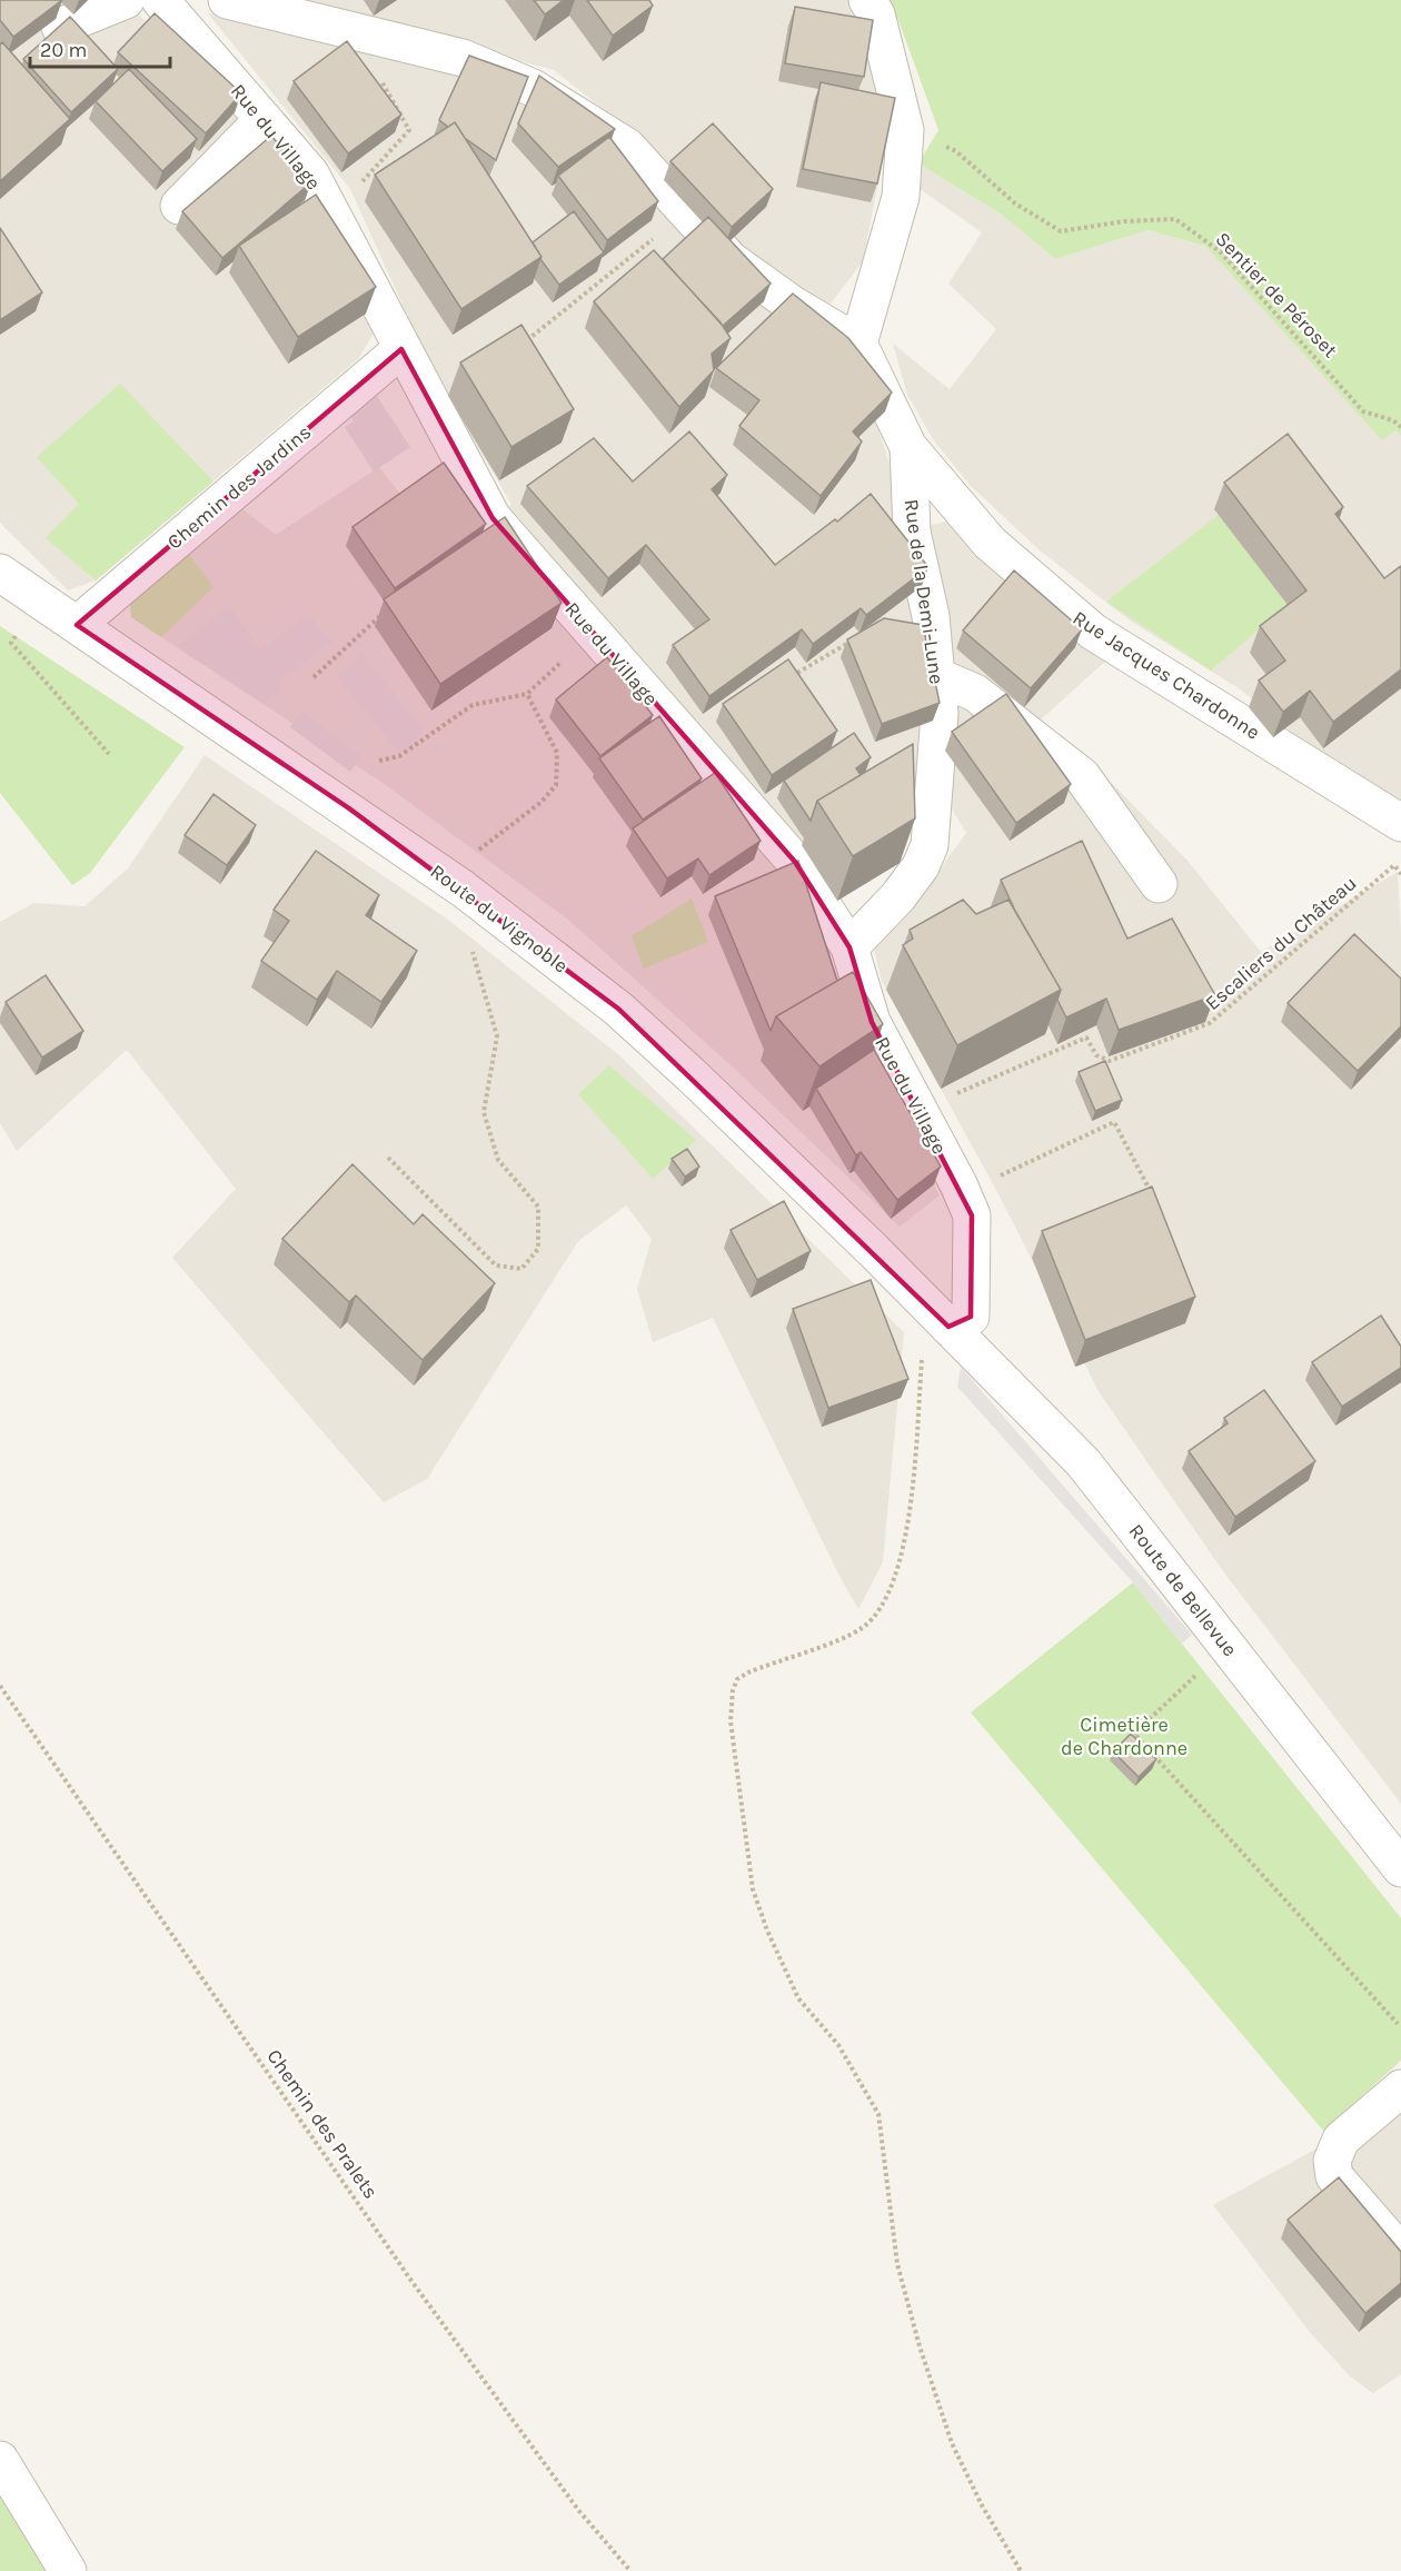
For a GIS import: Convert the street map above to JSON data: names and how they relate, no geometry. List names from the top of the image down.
{
  "streets": {
    "street": [
      "Rue du Village",
      "Chemin des Jardins",
      "Rue de la Demi-Lune",
      "Rue Jacques Chardonne",
      "Route du Vignoble",
      "Route de Bellevue"
    ],
    "path": ["Sentier de Péroset", "Escaliers du Château", "Chemin des Pralets"]
  },
  "crossings": [
    ["Rue du Village", "Chemin des Jardins"],
    ["Rue du Village", "Rue de la Demi-Lune"],
    ["Rue du Village", "Route du Vignoble"],
    ["Rue du Village", "Route de Bellevue"],
    ["Chemin des Jardins", "Route du Vignoble"],
    ["Rue de la Demi-Lune", "Rue Jacques Chardonne"],
    ["Route du Vignoble", "Route de Bellevue"]
  ],
  "parks": ["Cimetière de Chardonne"],
  "scale_bar": "20 m"
}
